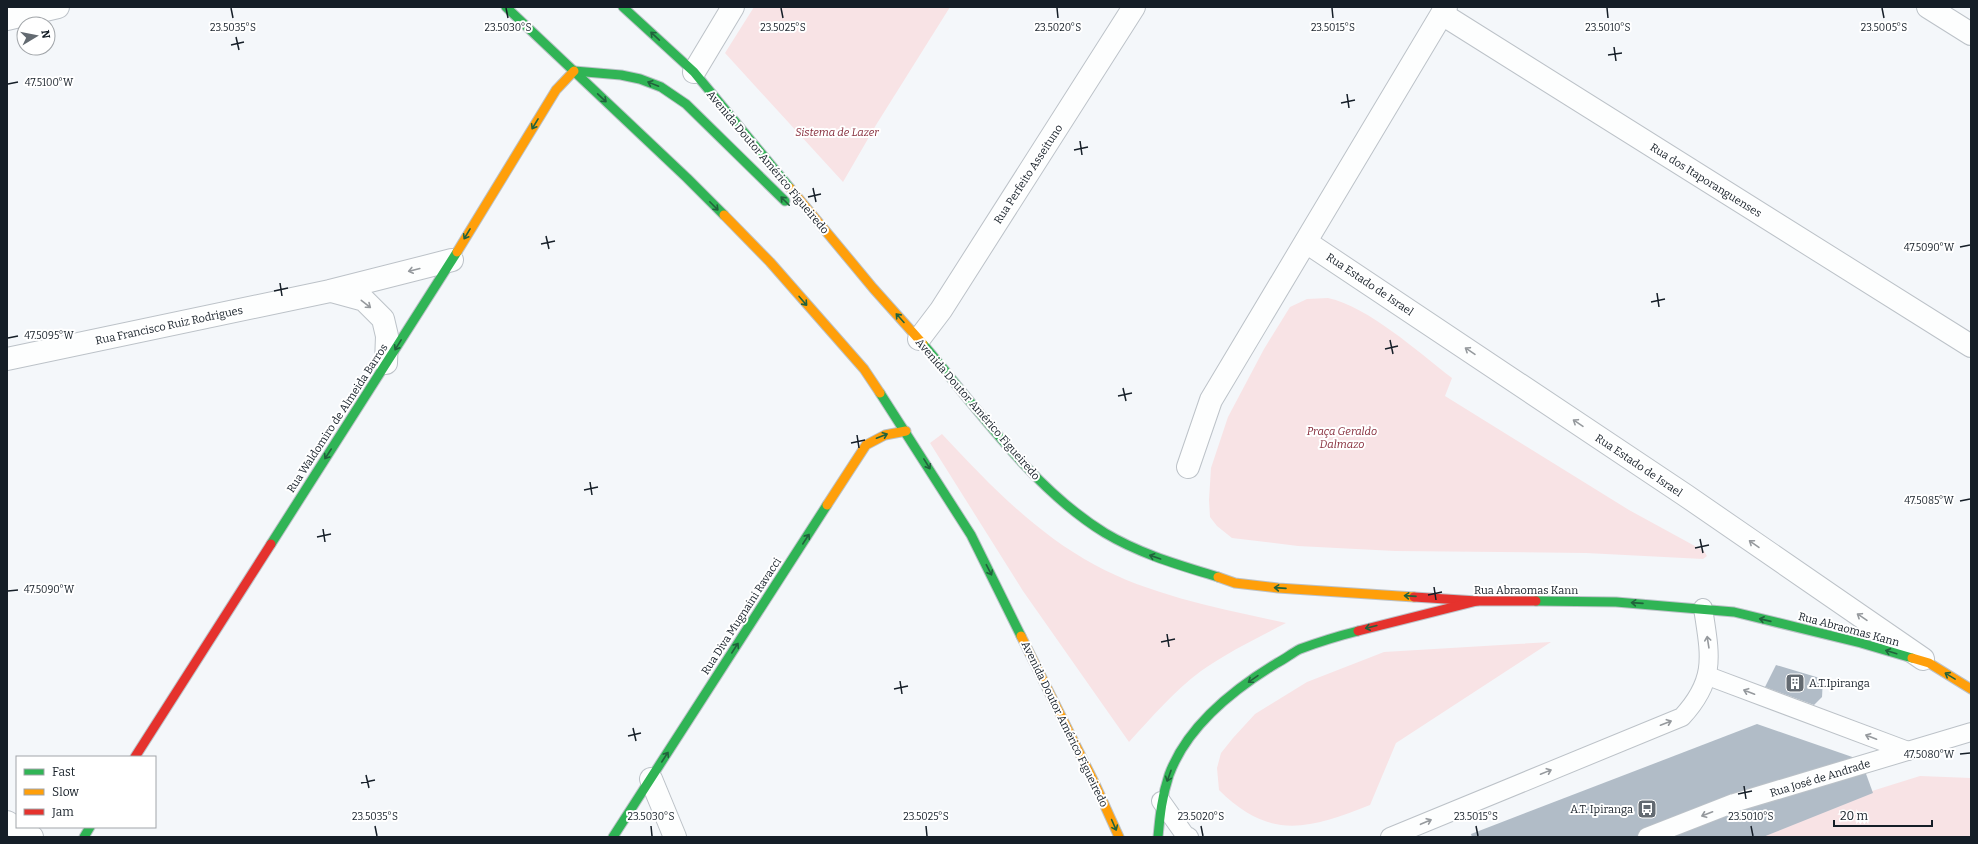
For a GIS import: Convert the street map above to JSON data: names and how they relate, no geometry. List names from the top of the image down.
{
  "streets": {
    "main road": [
      "Avenida Doutor Américo Figueiredo",
      "Rua Estado de Israel",
      "Rua Waldomiro de Almeida Barros",
      "Rua Abraomas Kann",
      "Rua Diva Mugnaini Ravacci"
    ],
    "street": ["Rua Perfeito Asseituno", "Rua dos Itaporanguenses", "Rua Francisco Ruiz Rodrigues"],
    "lane": ["Rua José de Andrade"]
  },
  "crossings": [
    ["Avenida Doutor Américo Figueiredo", "Rua Perfeito Asseituno"],
    ["Avenida Doutor Américo Figueiredo", "Rua Waldomiro de Almeida Barros"],
    ["Avenida Doutor Américo Figueiredo", "Rua Abraomas Kann"],
    ["Avenida Doutor Américo Figueiredo", "Rua Diva Mugnaini Ravacci"],
    ["Rua Estado de Israel", "Rua Abraomas Kann"],
    ["Rua Francisco Ruiz Rodrigues", "Rua Waldomiro de Almeida Barros"]
  ],
  "one_way": [
    "Rua Estado de Israel",
    "Rua Waldomiro de Almeida Barros",
    "Rua Abraomas Kann",
    "Rua Diva Mugnaini Ravacci"
  ],
  "parks": ["Sistema de Lazer", "Praça Geraldo Dalmazo"],
  "places": {
    "building": ["A.T.Ipiranga"],
    "bus stop": ["A.T. Ipiranga"]
  },
  "legend": ["Fast", "Slow", "Jam"],
  "scale_bar": "20 m",
  "north": "right",
  "coordinates": [
    "23.5035°S",
    "23.5030°S",
    "23.5025°S",
    "23.5020°S",
    "23.5015°S",
    "23.5010°S",
    "23.5005°S",
    "47.5100°W",
    "47.5090°W",
    "47.5095°W",
    "47.5085°W",
    "47.5080°W"
  ]
}
